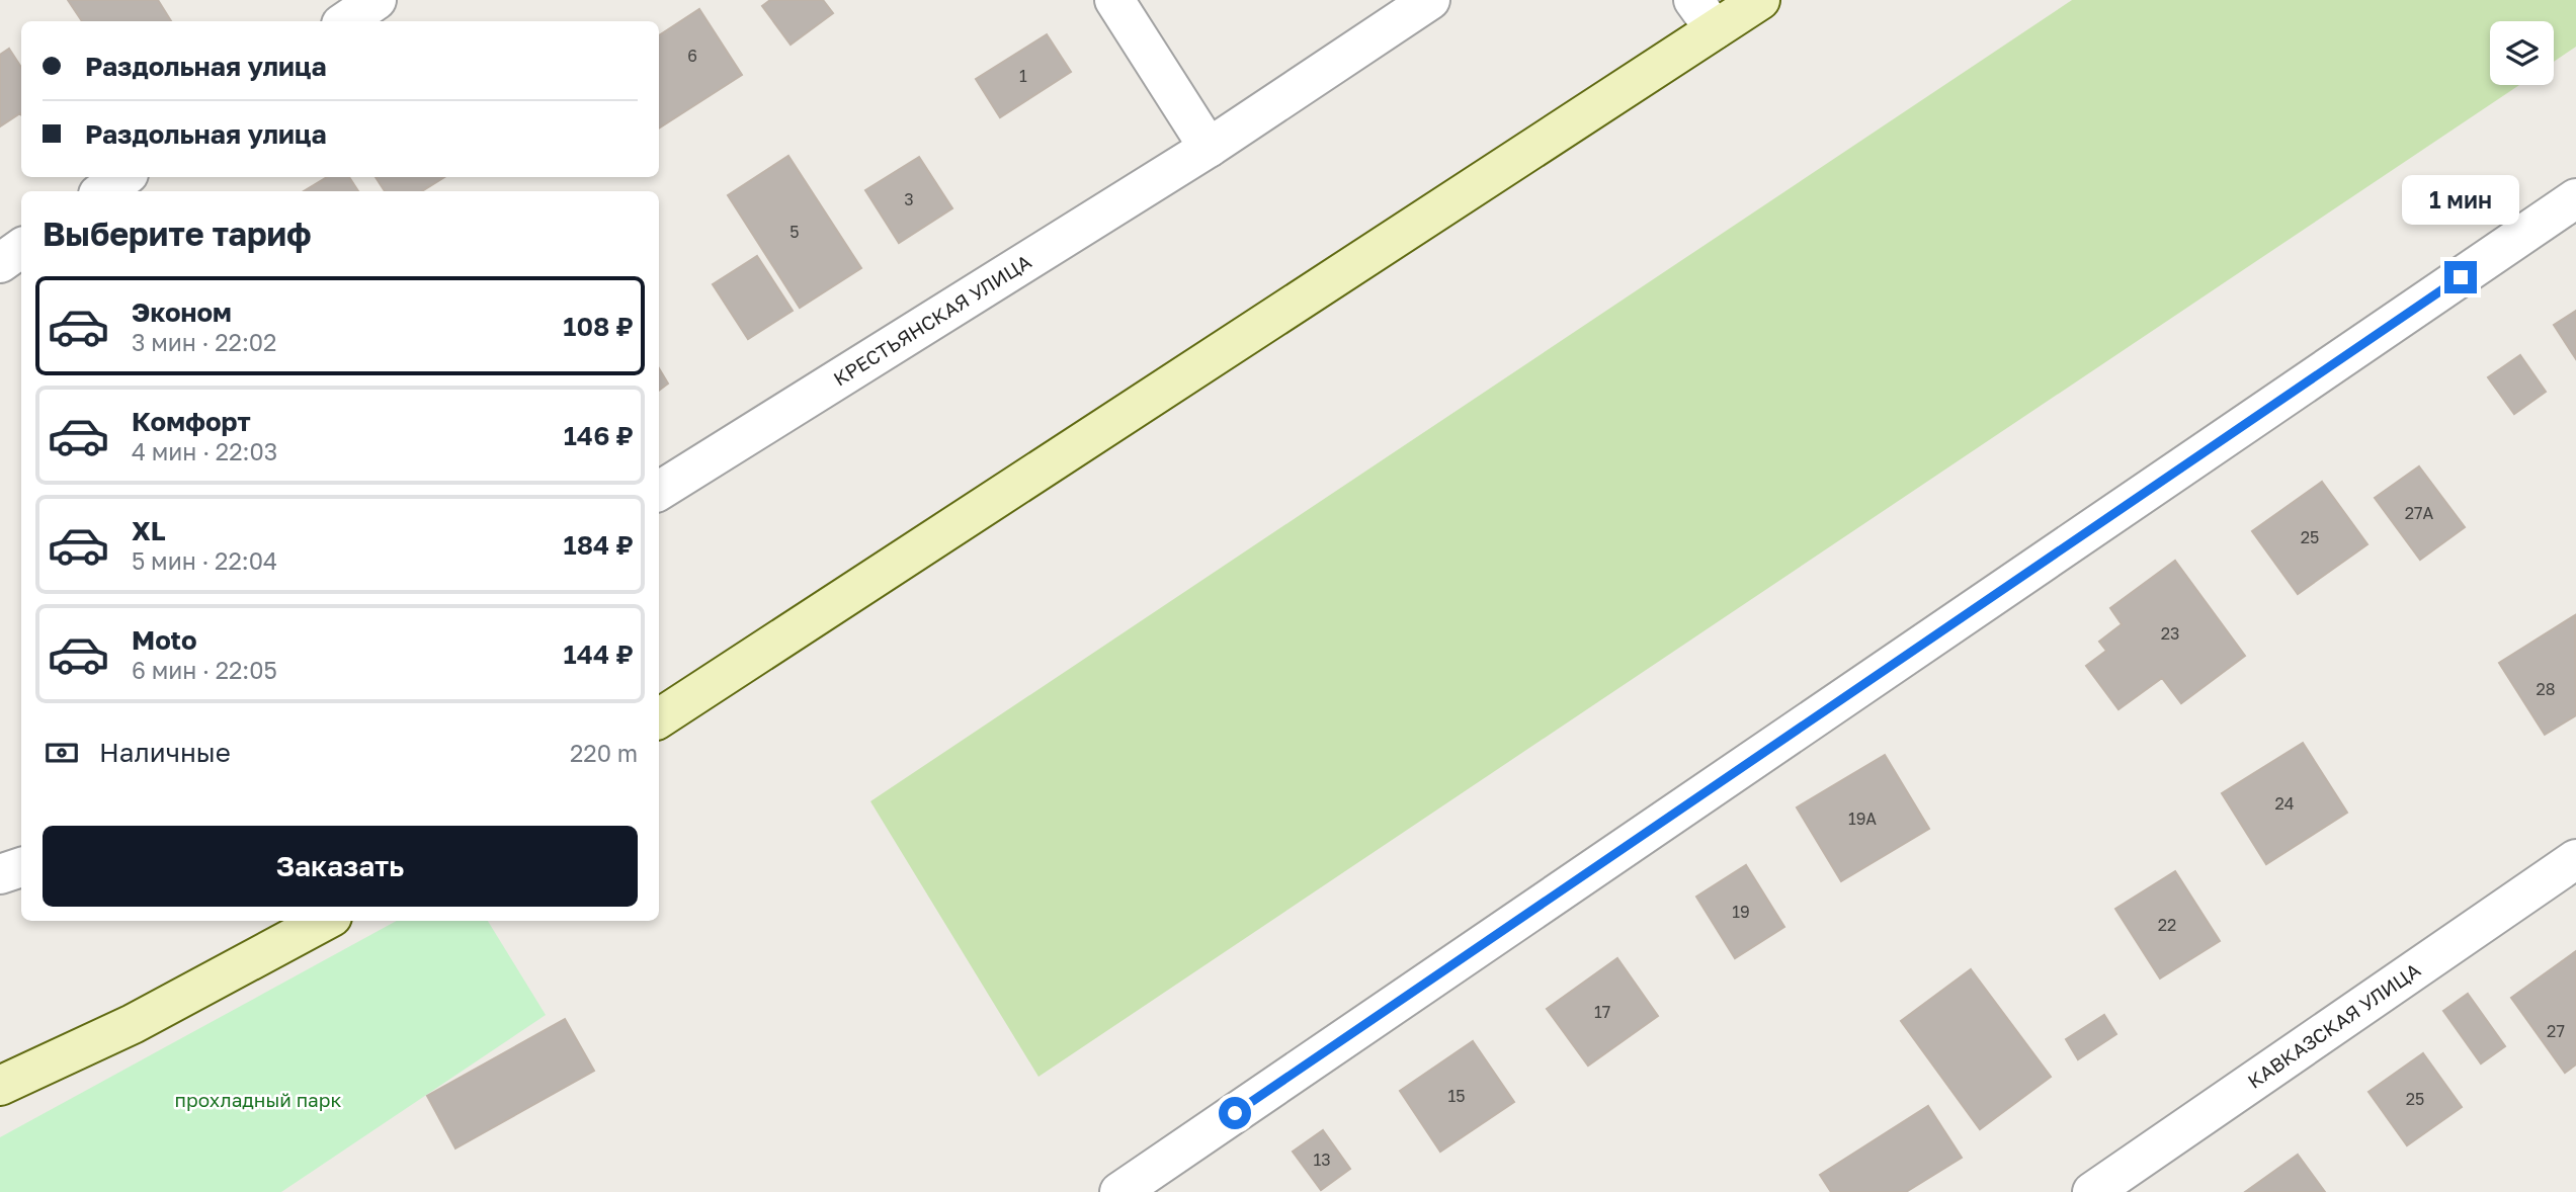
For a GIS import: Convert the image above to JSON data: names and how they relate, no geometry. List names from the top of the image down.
{
  "streets": {
    "street": ["КРЕСТЬЯНСКАЯ УЛИЦА", "КАВКАЗСКАЯ УЛИЦА"]
  },
  "parks": ["прохладный парк"],
  "house_numbers": [
    "6",
    "1",
    "3",
    "5",
    "27А",
    "25",
    "23",
    "28",
    "24",
    "19А",
    "19",
    "22",
    "17",
    "27",
    "15",
    "25",
    "13"
  ],
  "page": {
    "banner": ["Раздольная улица", "Раздольная улица"],
    "bubble": "1 мин",
    "heading": "Выберите тариф",
    "list": [
      {
        "name": "Эконом",
        "note": "3 мин · 22:02",
        "value": "108 ₽"
      },
      {
        "name": "Комфорт",
        "note": "4 мин · 22:03",
        "value": "146 ₽"
      },
      {
        "name": "XL",
        "note": "5 мин · 22:04",
        "value": "184 ₽"
      },
      {
        "name": "Moto",
        "note": "6 мин · 22:05",
        "value": "144 ₽"
      }
    ],
    "pay": ["Наличные", "220 m"],
    "buttons": "Заказать"
  }
}
